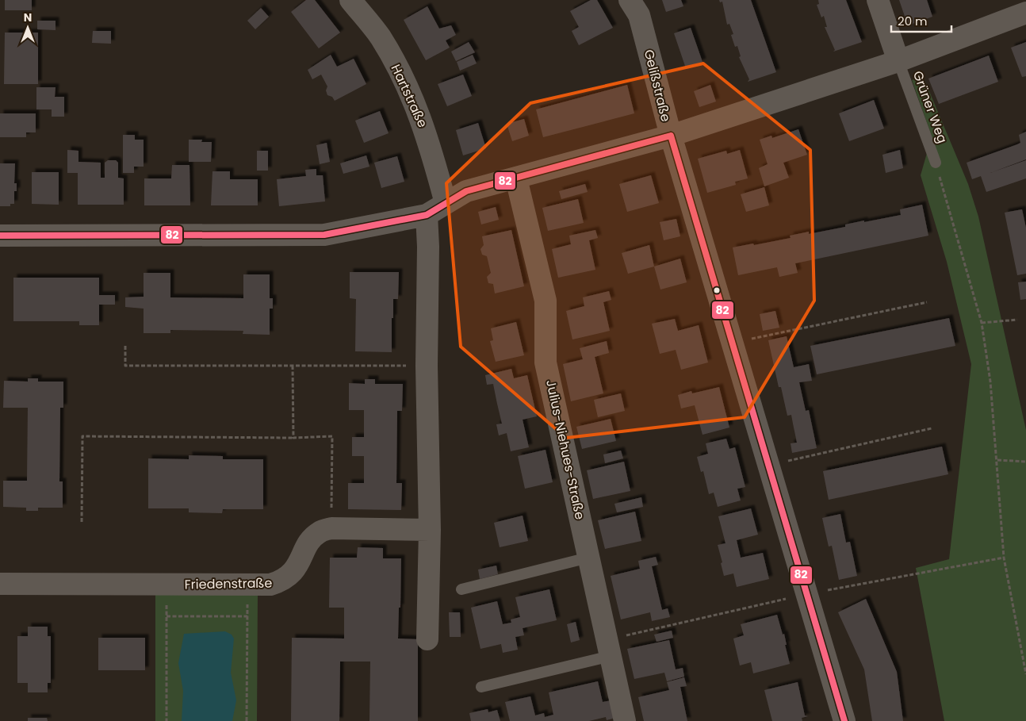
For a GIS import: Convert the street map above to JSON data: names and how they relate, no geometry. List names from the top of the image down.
{
  "streets": {
    "street": [
      "Gelißstraße",
      "Hartstraße",
      "Julius-Niehues-Straße",
      "Friedenstraße"
    ],
    "lane": ["Grüner Weg"]
  },
  "lines": ["transit line 82"],
  "scale_bar": "20 m",
  "north": "top"
}
